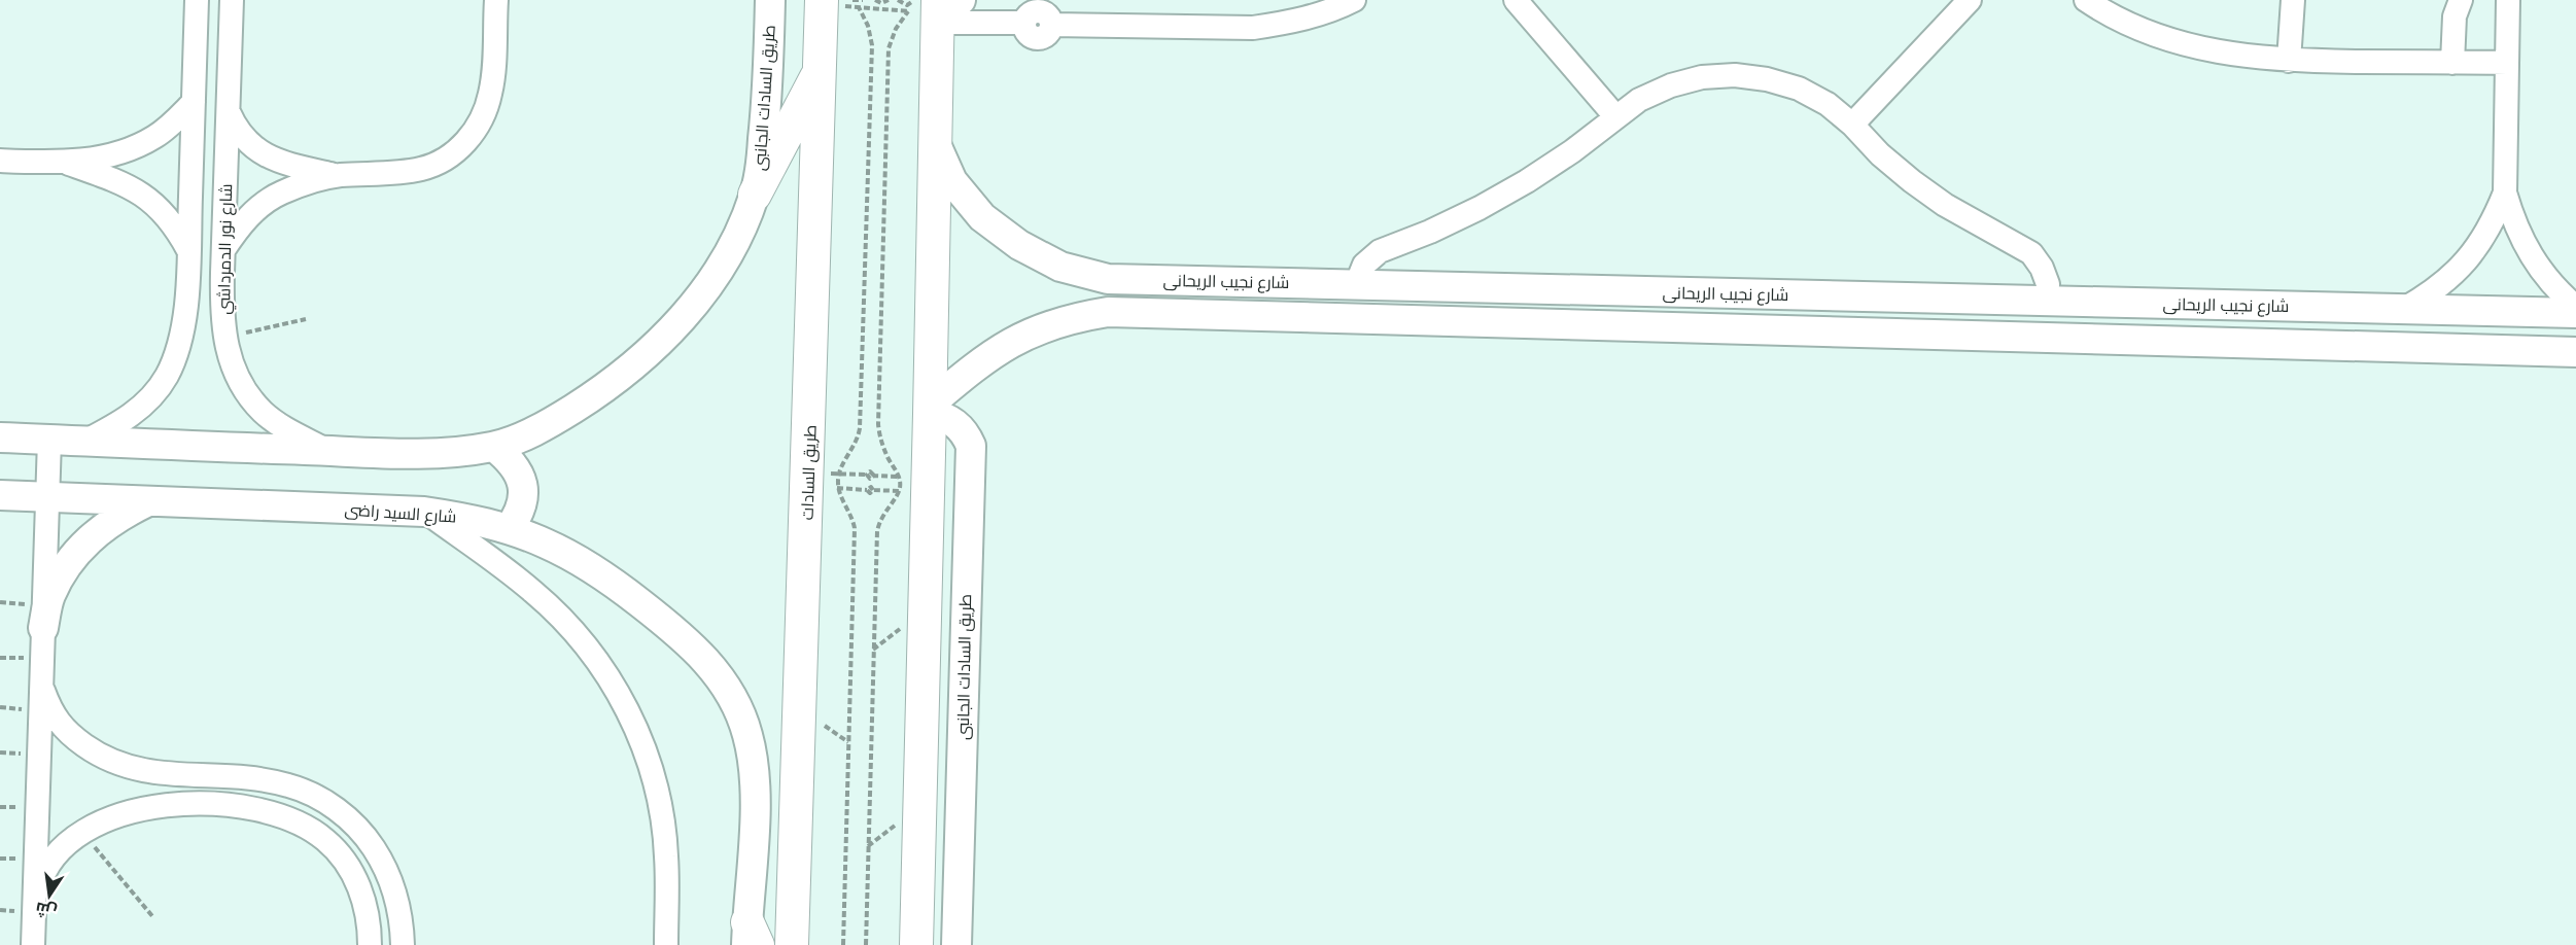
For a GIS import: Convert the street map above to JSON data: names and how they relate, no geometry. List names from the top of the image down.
{
  "streets": {
    "main road": ["طريق السادات"],
    "street": [
      "طريق السادات الجانبى",
      "شارع نور الدمرداشي",
      "شارع نجيب الريحانى",
      "شارع السيد راضى"
    ]
  },
  "crossings": [
    ["طريق السادات الجانبى", "شارع نجيب الريحانى"]
  ],
  "north": "bottom"
}
